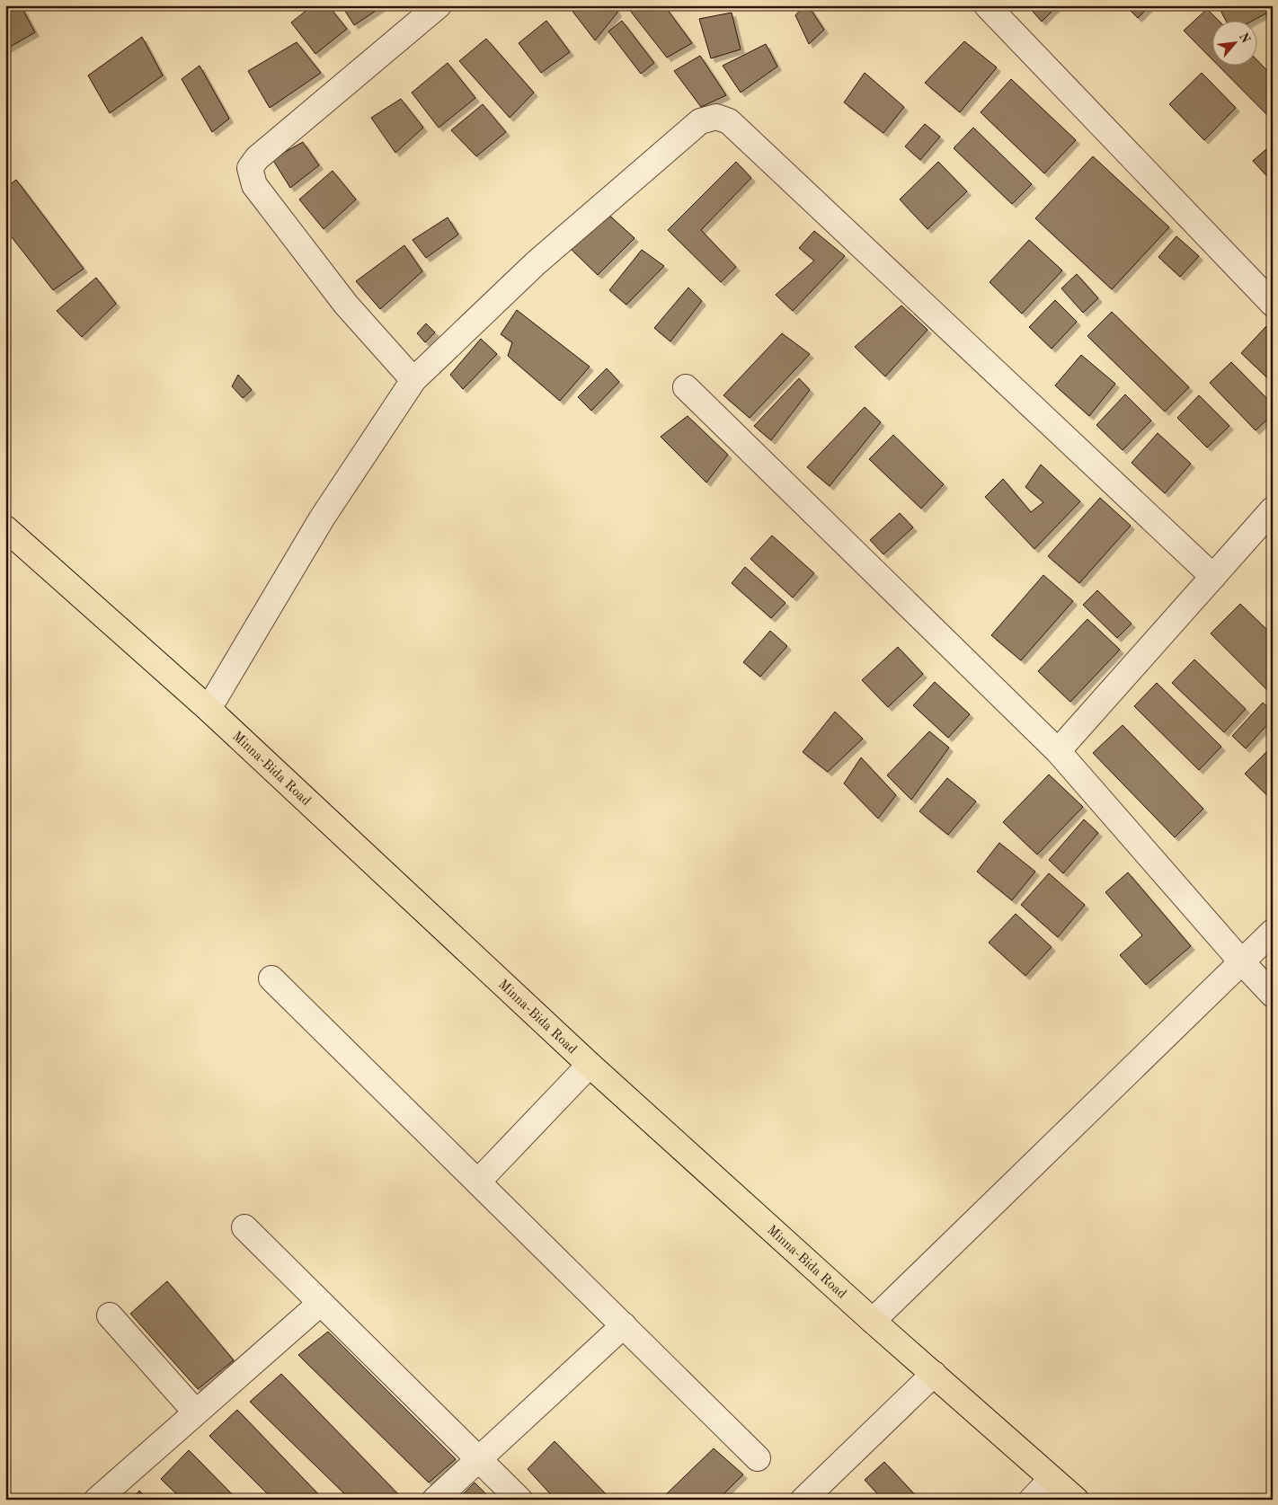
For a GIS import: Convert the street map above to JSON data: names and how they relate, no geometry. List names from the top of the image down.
{
  "streets": {
    "main road": ["Minna-Bida Road"]
  },
  "north": "top right"
}
